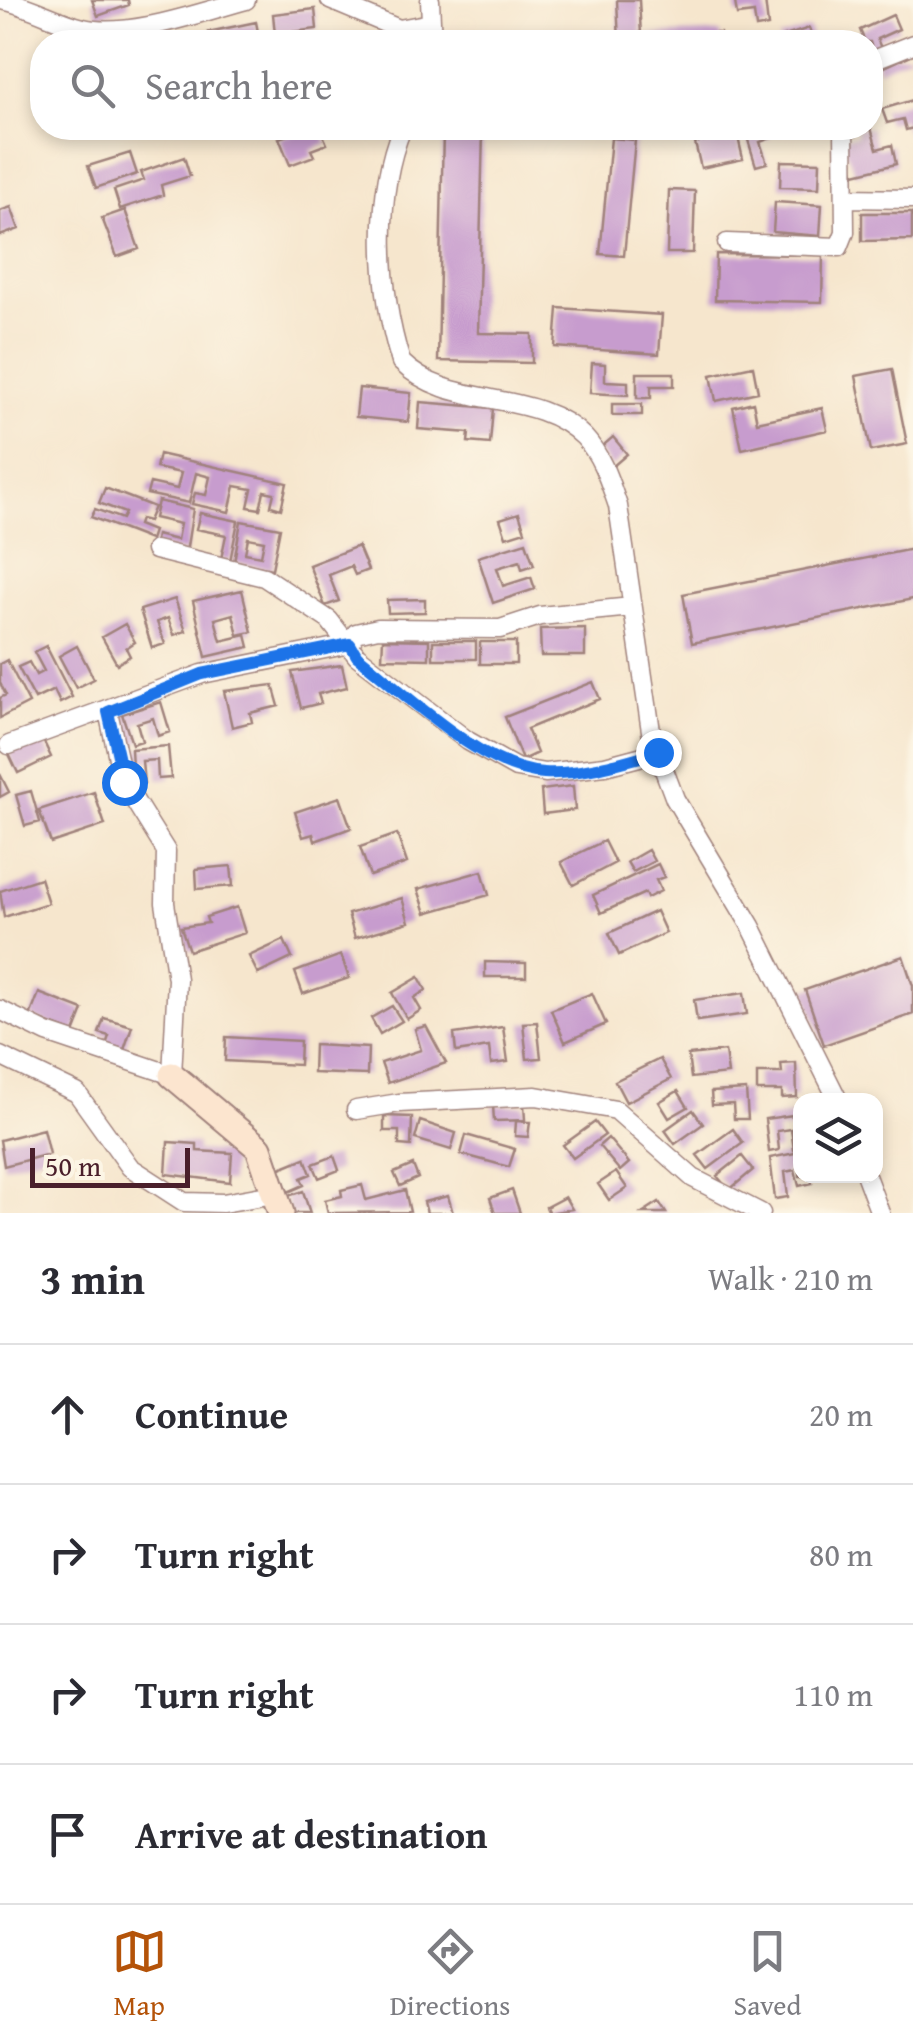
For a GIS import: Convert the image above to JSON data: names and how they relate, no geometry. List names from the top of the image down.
{
  "scale_bar": "50 m",
  "page": {
    "search": "Search here",
    "scale": "50 m",
    "heading": ["3 min", "Walk · 210 m"],
    "list": [
      ["Continue", "20 m"],
      ["Turn right", "80 m"],
      ["Turn right", "110 m"],
      "Arrive at destination"
    ],
    "nav": ["Map", "Directions", "Saved"]
  }
}
